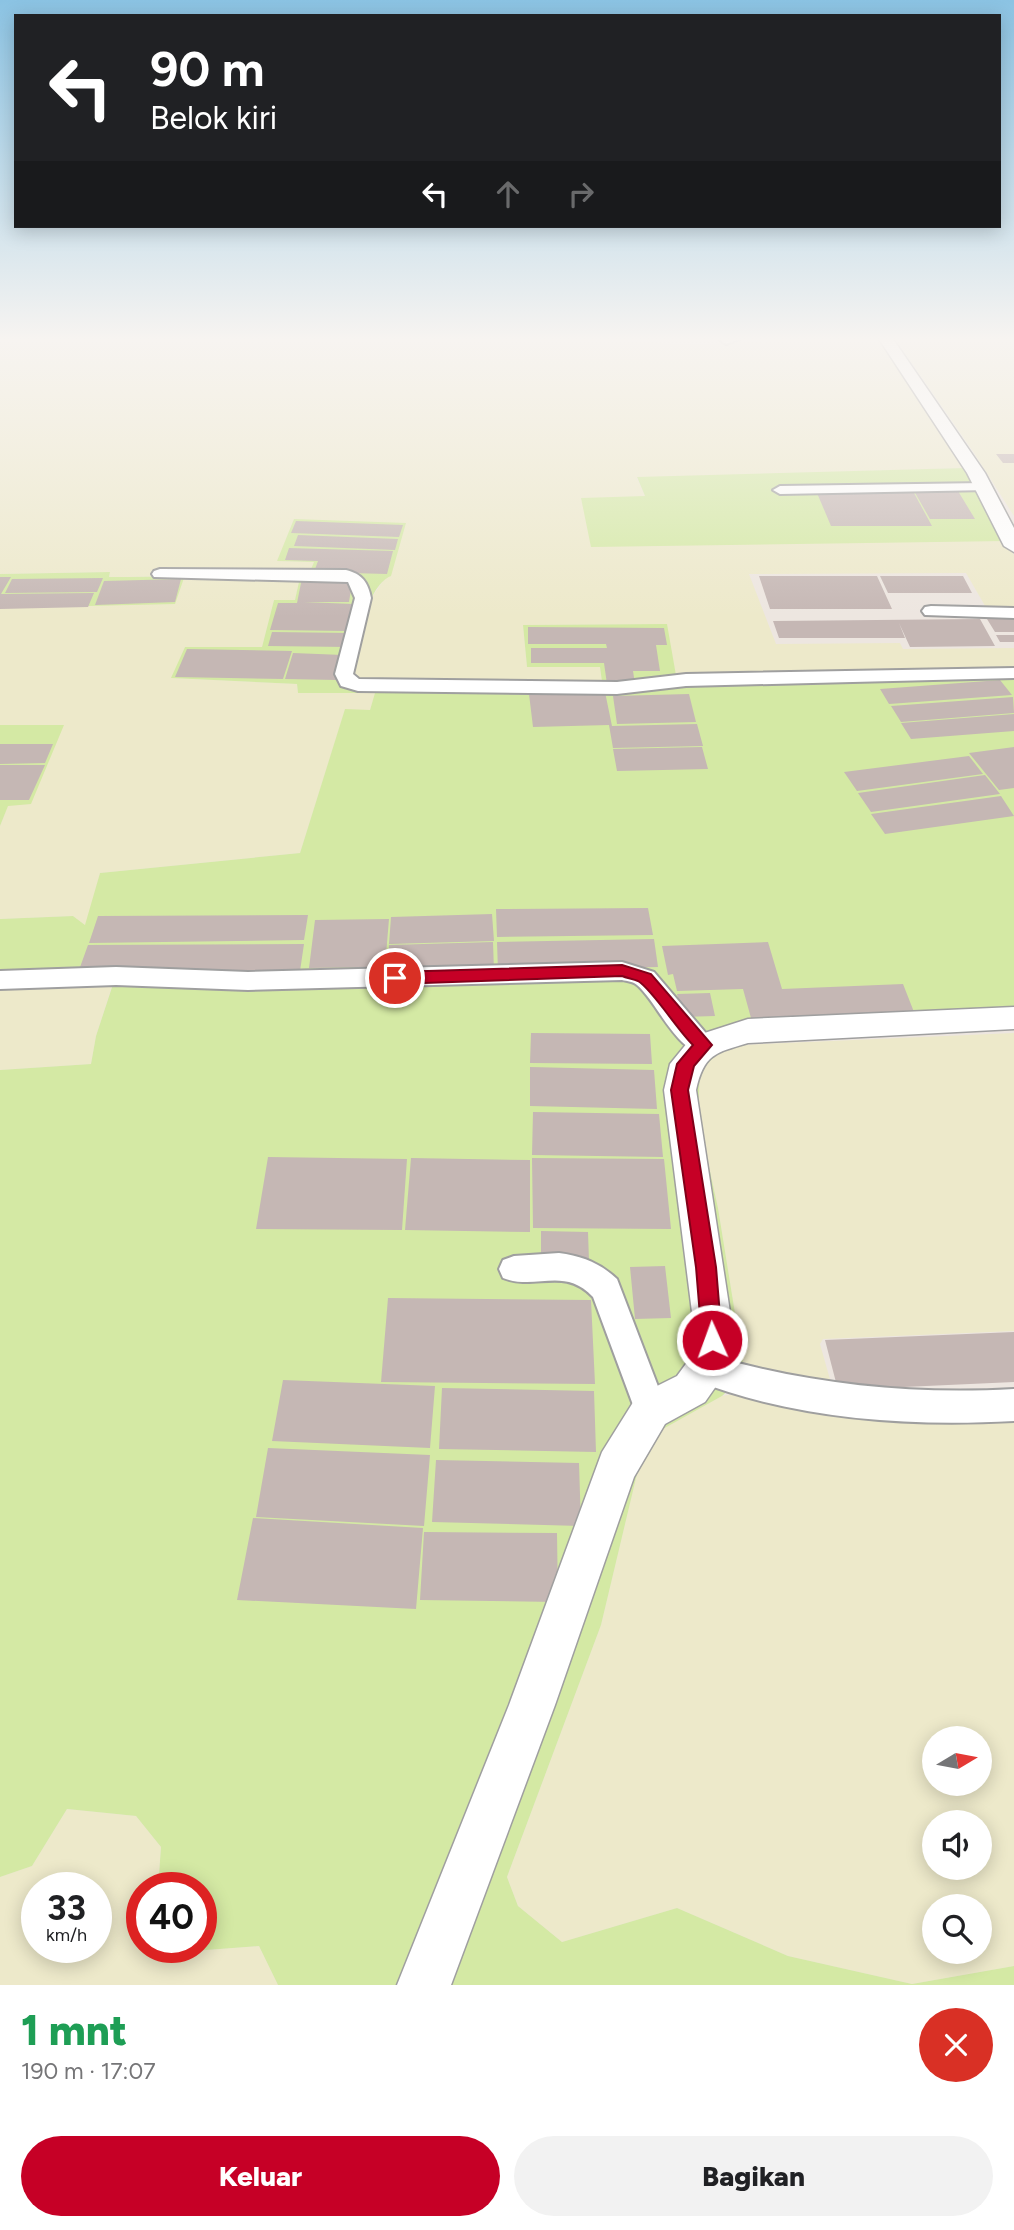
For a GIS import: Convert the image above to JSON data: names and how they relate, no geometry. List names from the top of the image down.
{
  "north": "right",
  "page": {
    "turn": ["90 m", "Belok kiri"],
    "speed": "33 km/h",
    "limit": "40",
    "heading": ["1 mnt", "190 m · 17:07"],
    "buttons": ["Keluar", "Bagikan"]
  }
}
